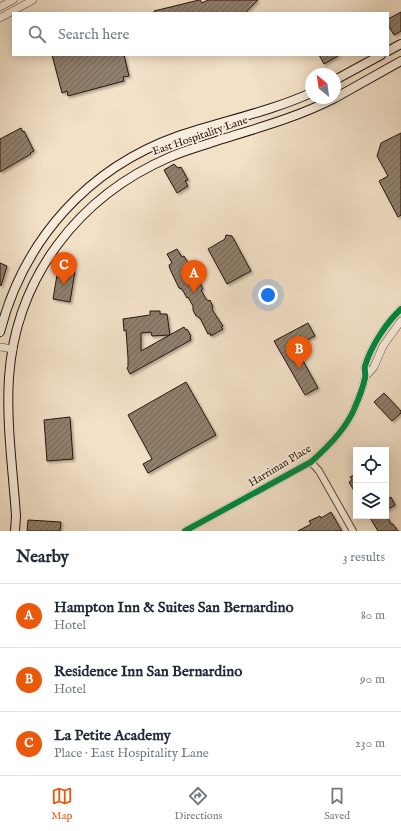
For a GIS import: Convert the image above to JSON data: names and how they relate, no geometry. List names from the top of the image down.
{
  "streets": {
    "main road": ["East Hospitality Lane"],
    "street": ["Harriman Place"]
  },
  "north": "top left",
  "page": {
    "search": "Search here",
    "pins": ["C", "A", "B"],
    "heading": ["Nearby", "3 results"],
    "list": [
      {
        "mark": "A",
        "name": "Hampton Inn & Suites San Bernardino",
        "note": "Hotel",
        "value": "80 m"
      },
      {
        "mark": "B",
        "name": "Residence Inn San Bernardino",
        "note": "Hotel",
        "value": "90 m"
      },
      {
        "mark": "C",
        "name": "La Petite Academy",
        "note": "Place · East Hospitality Lane",
        "value": "230 m"
      }
    ],
    "nav": ["Map", "Directions", "Saved"]
  }
}
